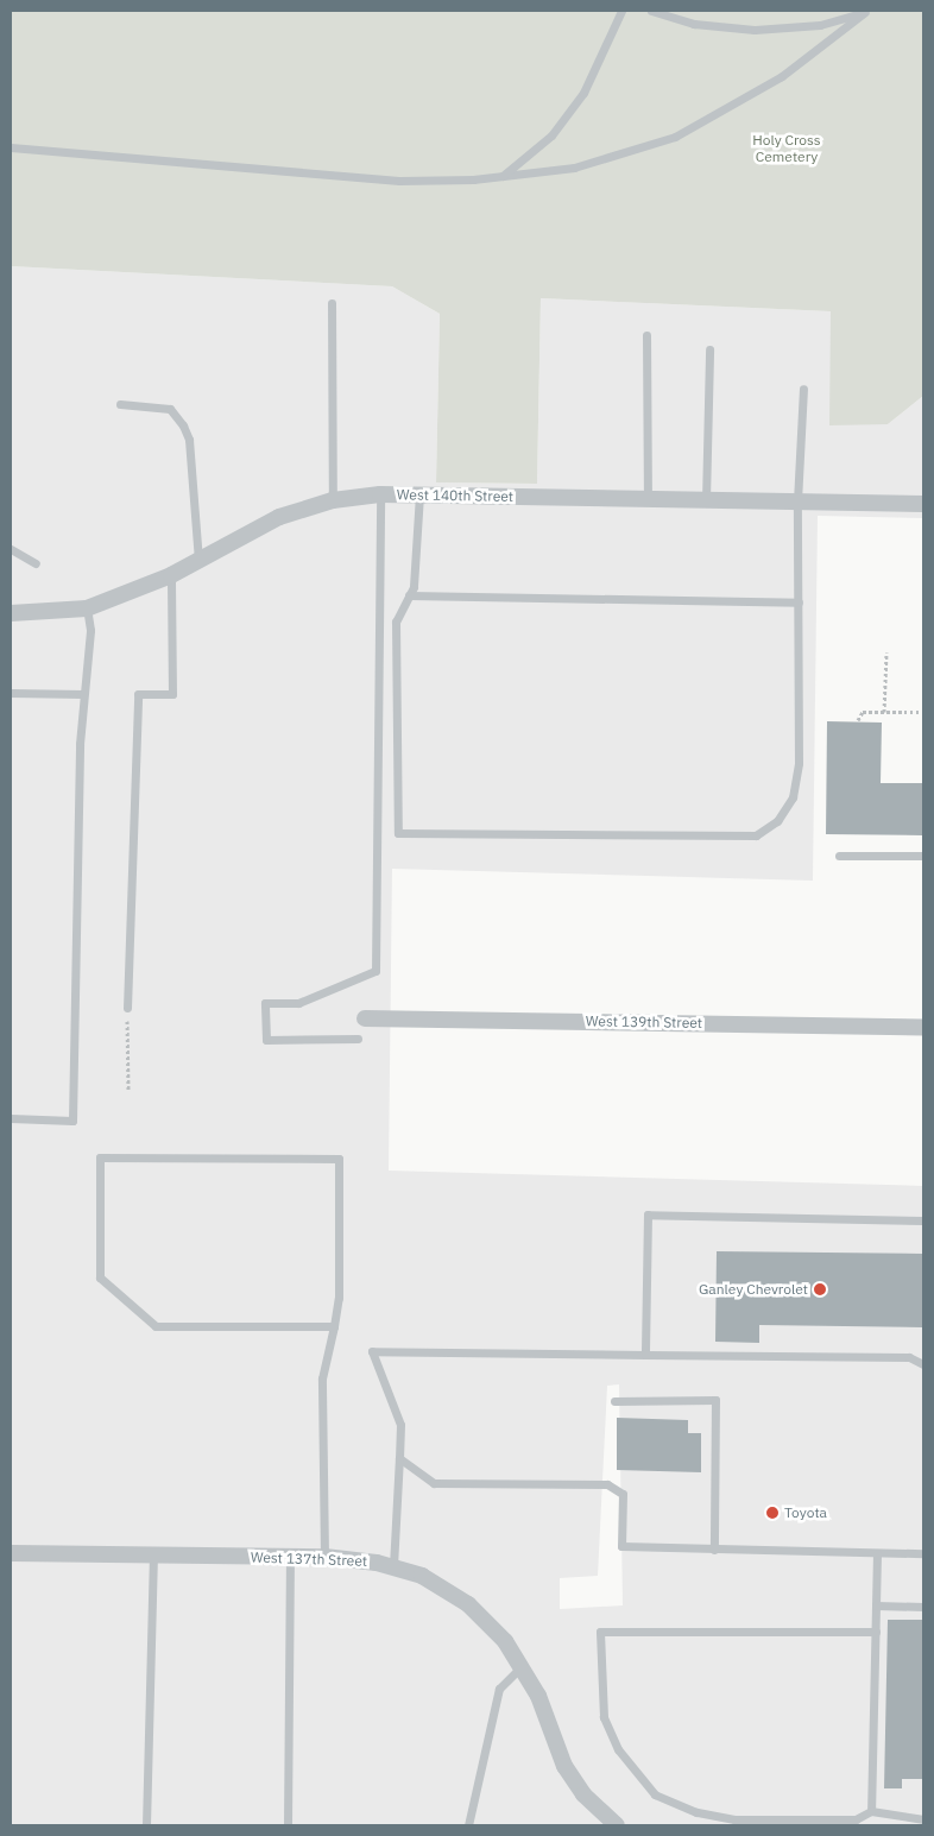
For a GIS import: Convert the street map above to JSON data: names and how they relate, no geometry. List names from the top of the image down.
{
  "streets": {
    "street": ["West 140th Street", "West 139th Street", "West 137th Street"]
  },
  "parks": ["Holy Cross Cemetery"],
  "places": ["Ganley Chevrolet", "Toyota"]
}
